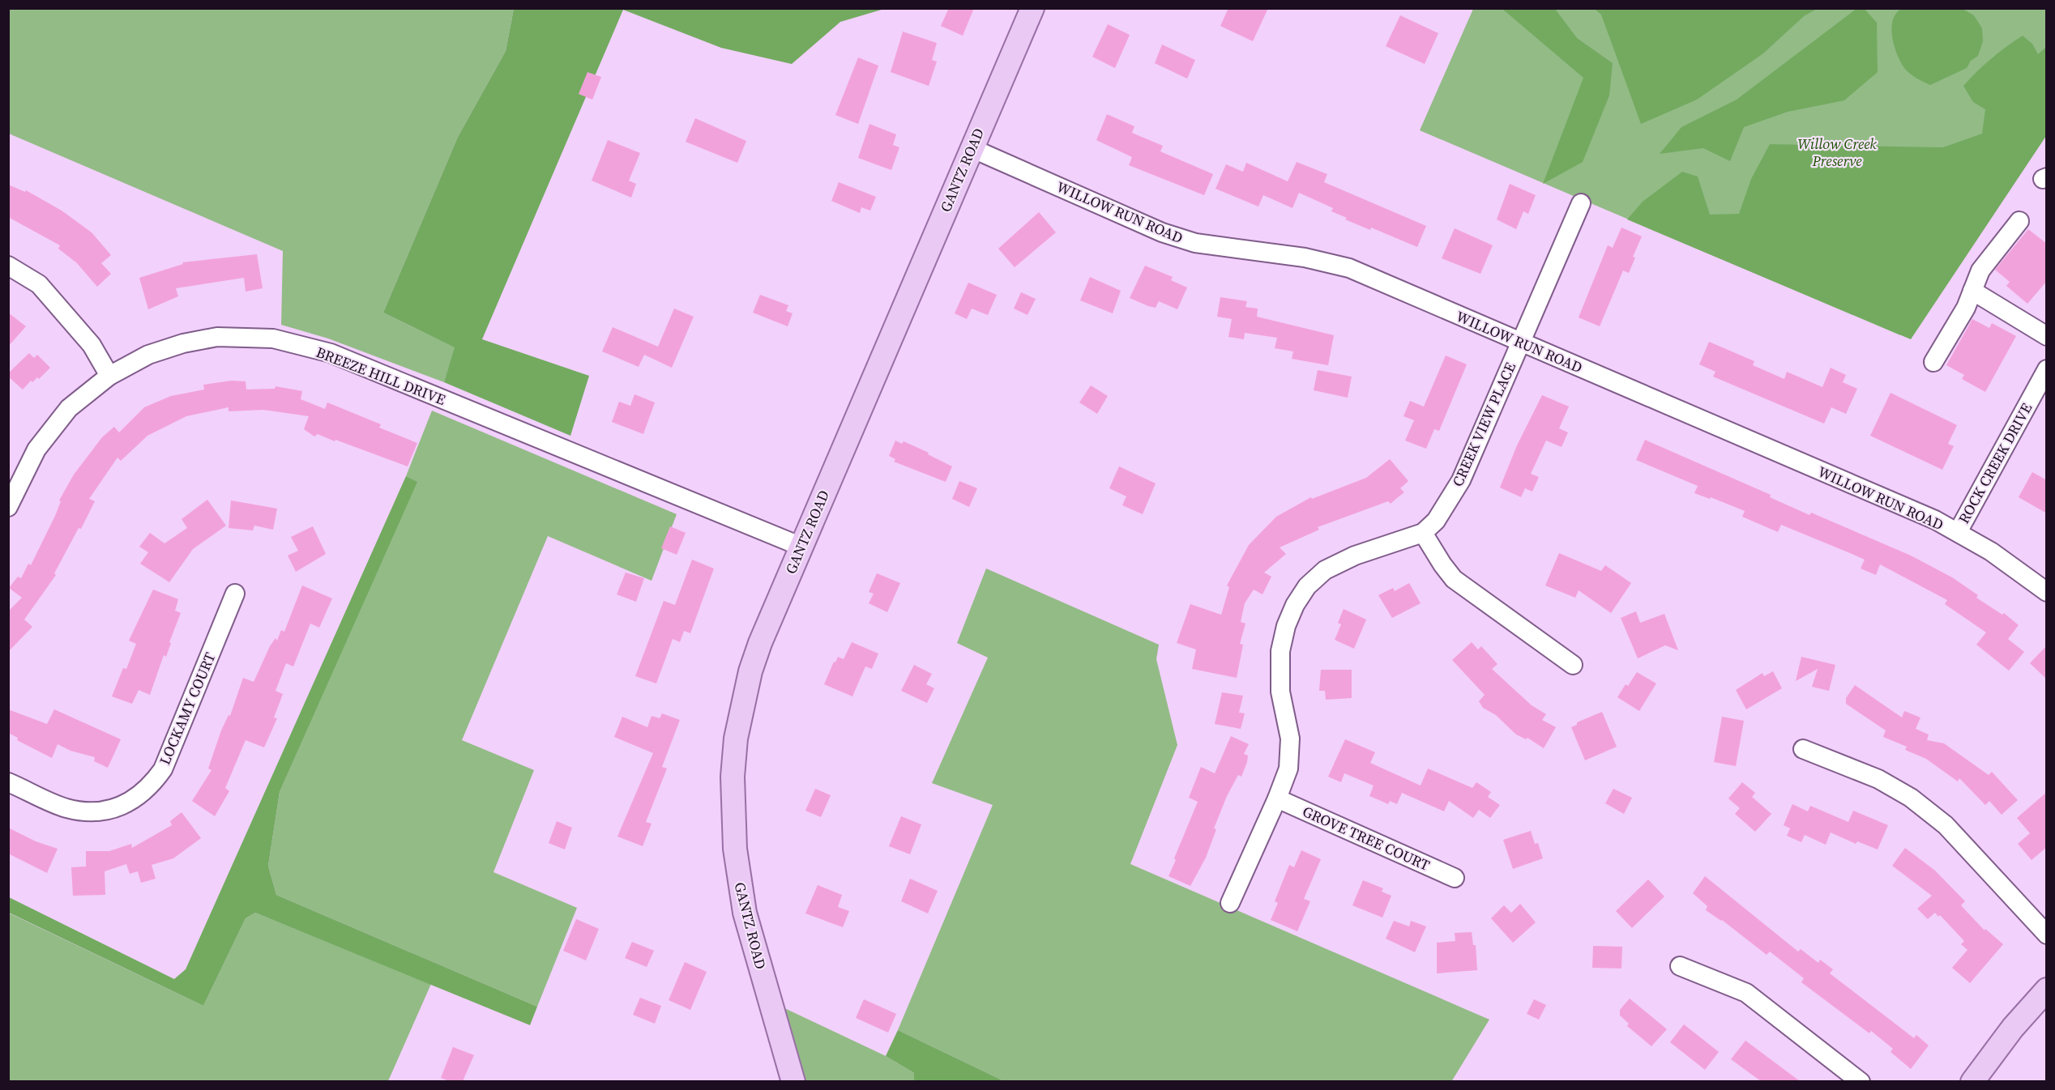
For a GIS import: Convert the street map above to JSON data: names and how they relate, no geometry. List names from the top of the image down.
{
  "streets": {
    "main road": ["GANTZ ROAD"],
    "street": [
      "WILLOW RUN ROAD",
      "BREEZE HILL DRIVE",
      "CREEK VIEW PLACE",
      "ROCK CREEK DRIVE",
      "LOCKAMY COURT",
      "GROVE TREE COURT"
    ]
  },
  "crossings": [
    ["GANTZ ROAD", "WILLOW RUN ROAD"],
    ["GANTZ ROAD", "BREEZE HILL DRIVE"],
    ["WILLOW RUN ROAD", "CREEK VIEW PLACE"],
    ["WILLOW RUN ROAD", "ROCK CREEK DRIVE"],
    ["CREEK VIEW PLACE", "GROVE TREE COURT"]
  ],
  "parks": ["Willow Creek Preserve"]
}
